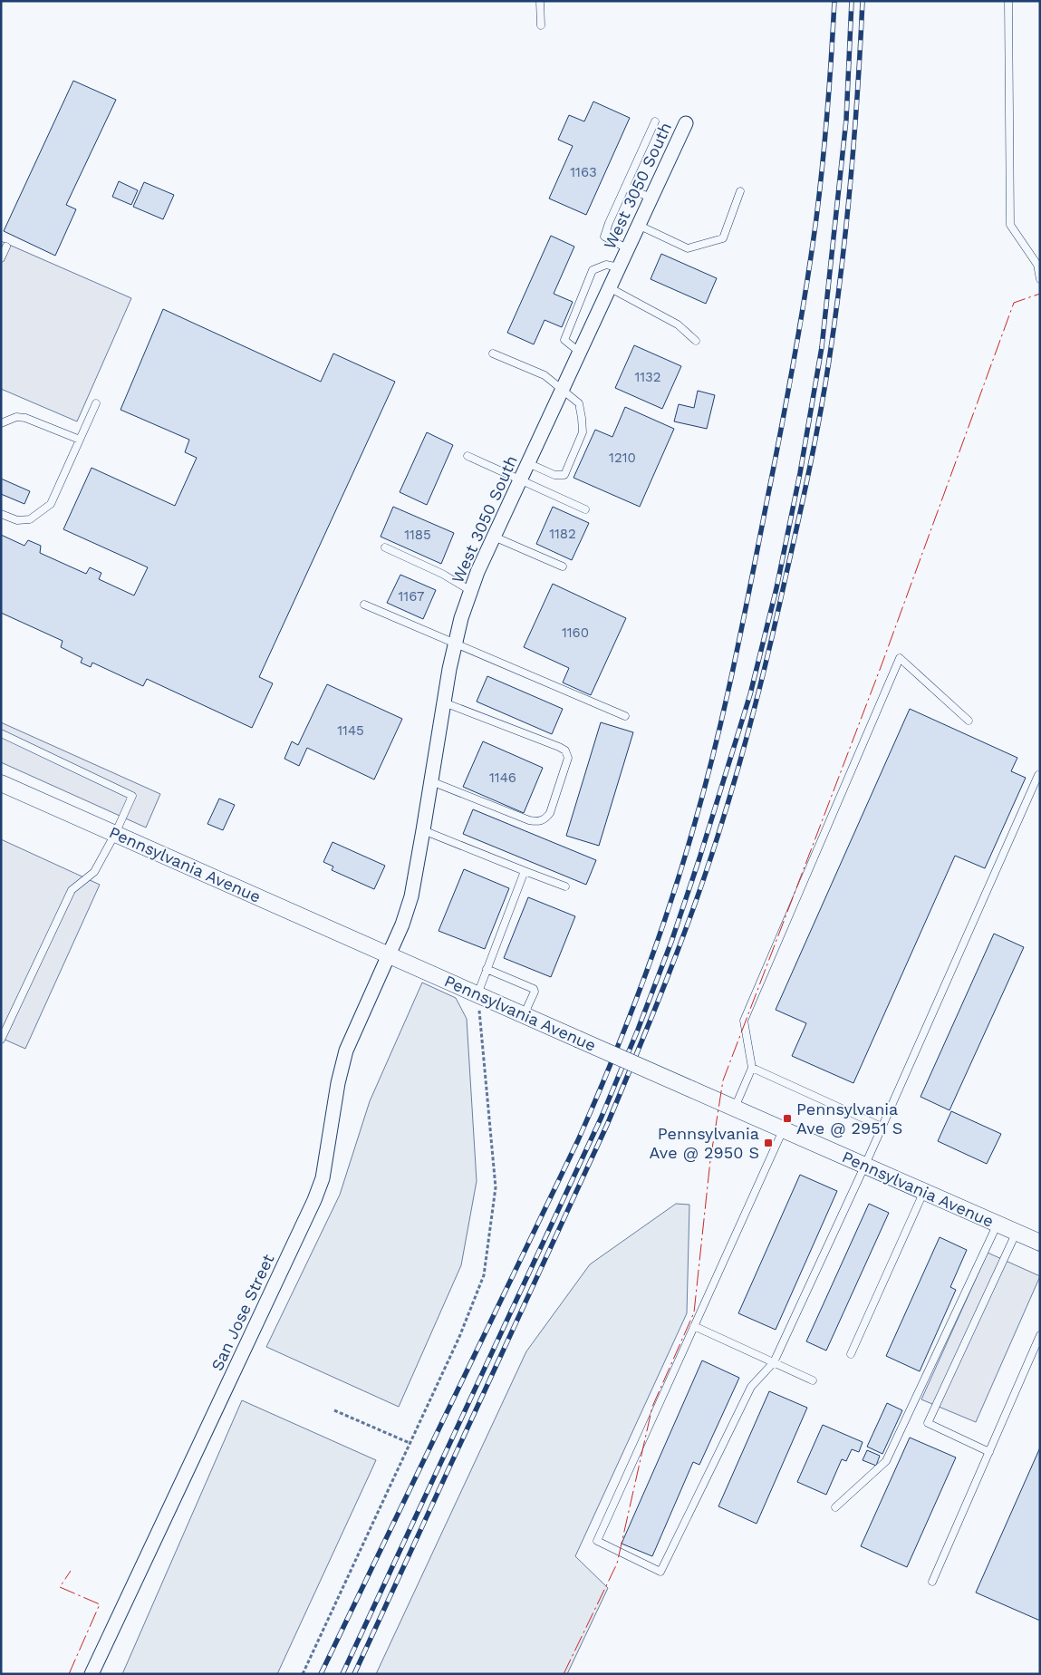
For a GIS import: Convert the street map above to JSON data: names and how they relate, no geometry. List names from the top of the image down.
{
  "streets": {
    "street": ["West 3050 South", "Pennsylvania Avenue", "San Jose Street"]
  },
  "crossings": [
    ["West 3050 South", "Pennsylvania Avenue"],
    ["West 3050 South", "San Jose Street"],
    ["Pennsylvania Avenue", "San Jose Street"]
  ],
  "places": {
    "transit": ["Pennsylvania Ave @ 2951 S", "Pennsylvania Ave @ 2950 S"]
  },
  "house_numbers": [
    "1163",
    "1132",
    "1210",
    "1182",
    "1185",
    "1167",
    "1160",
    "1145",
    "1146"
  ]
}
